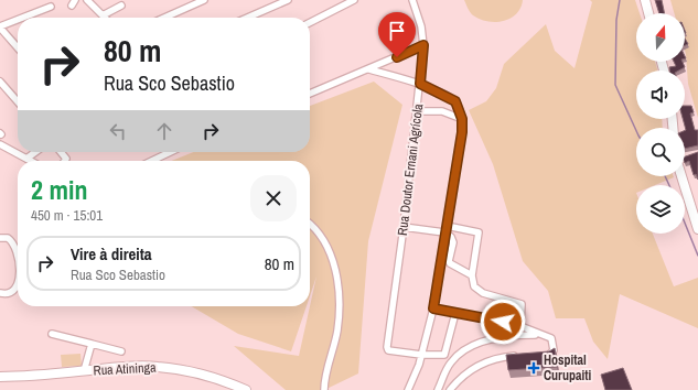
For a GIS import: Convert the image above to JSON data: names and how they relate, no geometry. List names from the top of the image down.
{
  "streets": {
    "street": ["Rua Doutor Ernani Agrícola", "Rua Atininga"]
  },
  "places": {
    "health": ["Hospital Curupaiti"]
  },
  "north": "top",
  "page": {
    "turn": ["80 m", "Rua Sco Sebastio"],
    "heading": ["2 min", "450 m · 15:01"],
    "list": [
      {
        "name": "Vire à direita",
        "note": "Rua Sco Sebastio",
        "value": "80 m"
      }
    ]
  }
}
